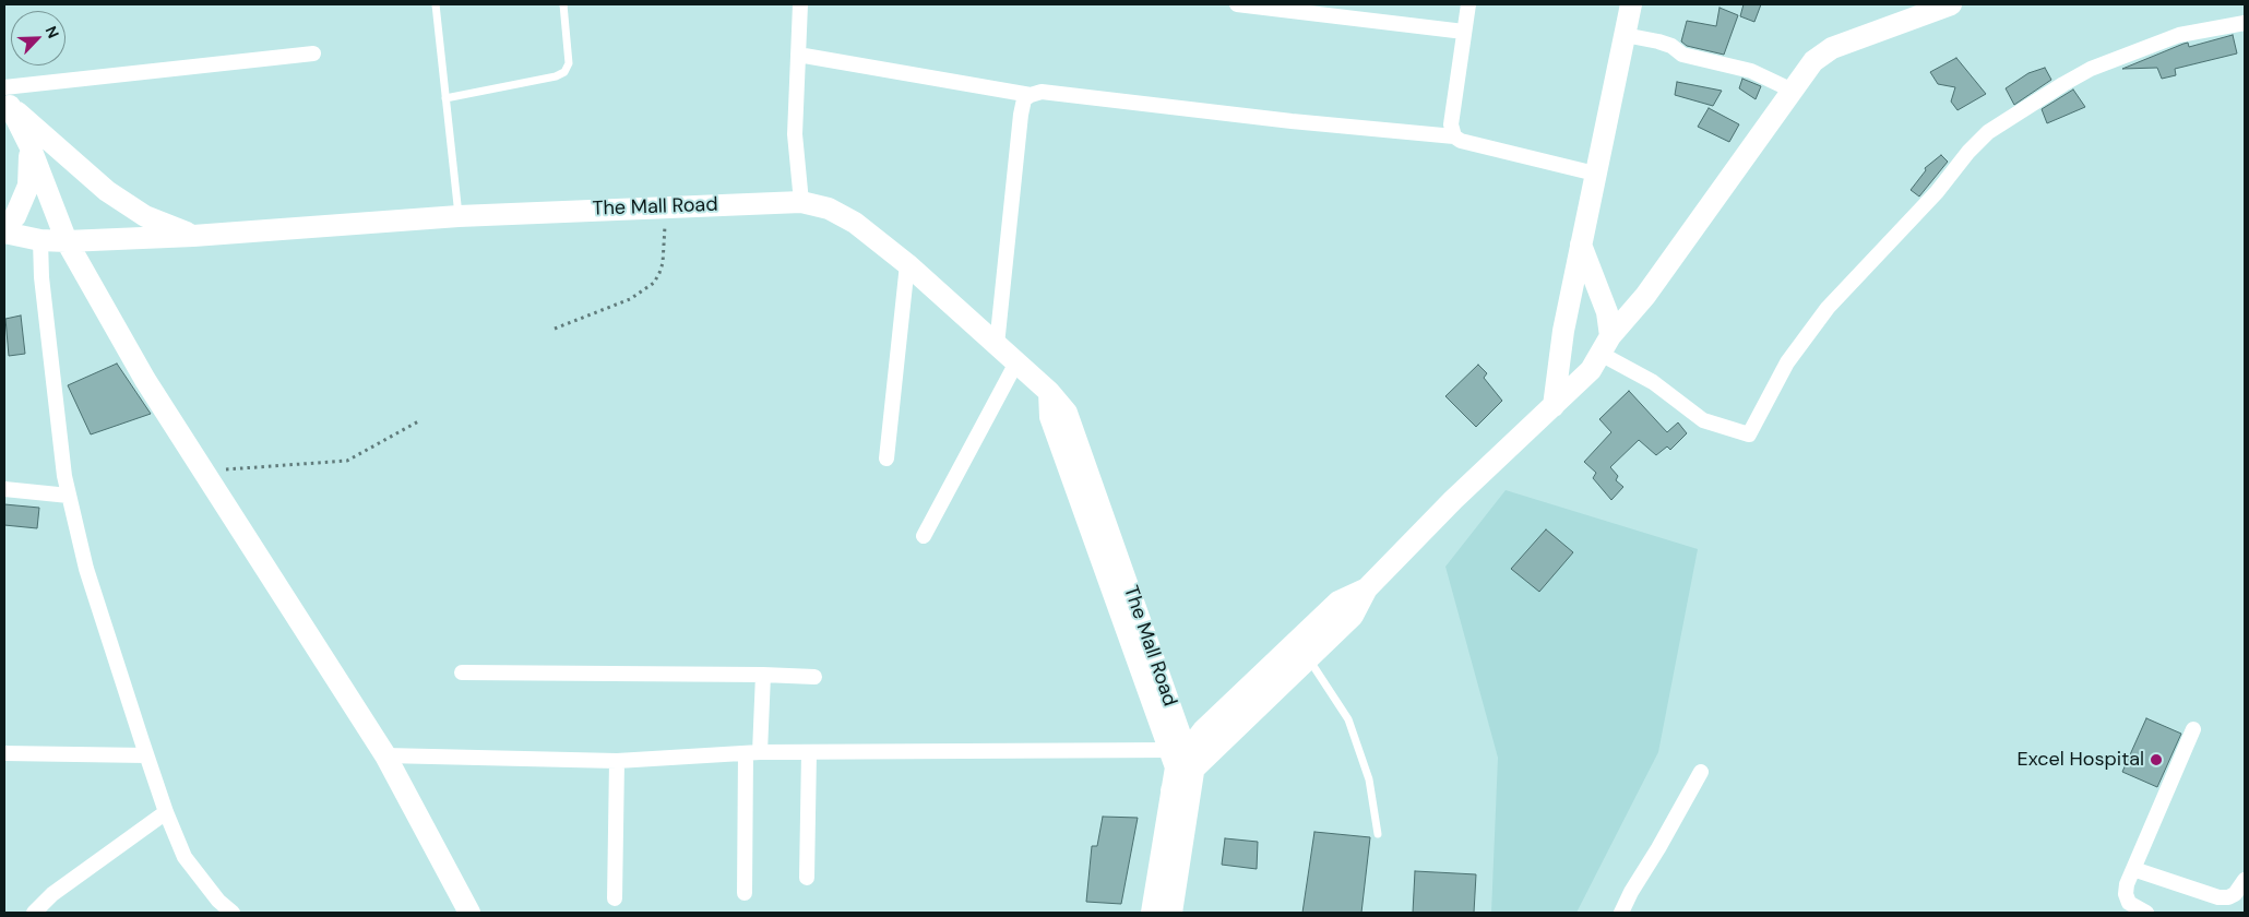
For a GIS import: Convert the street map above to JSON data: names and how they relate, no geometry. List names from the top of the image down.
{
  "streets": {
    "street": ["The Mall Road"]
  },
  "places": ["Excel Hospital"],
  "north": "top right"
}
